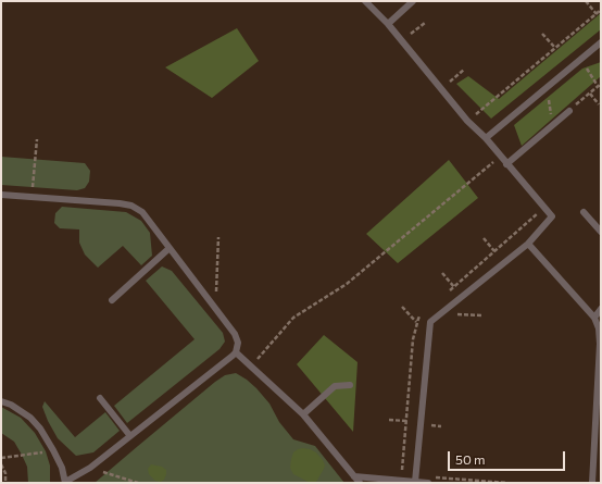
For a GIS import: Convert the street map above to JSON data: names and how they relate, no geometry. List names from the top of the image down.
{
  "scale_bar": "50 m"
}
